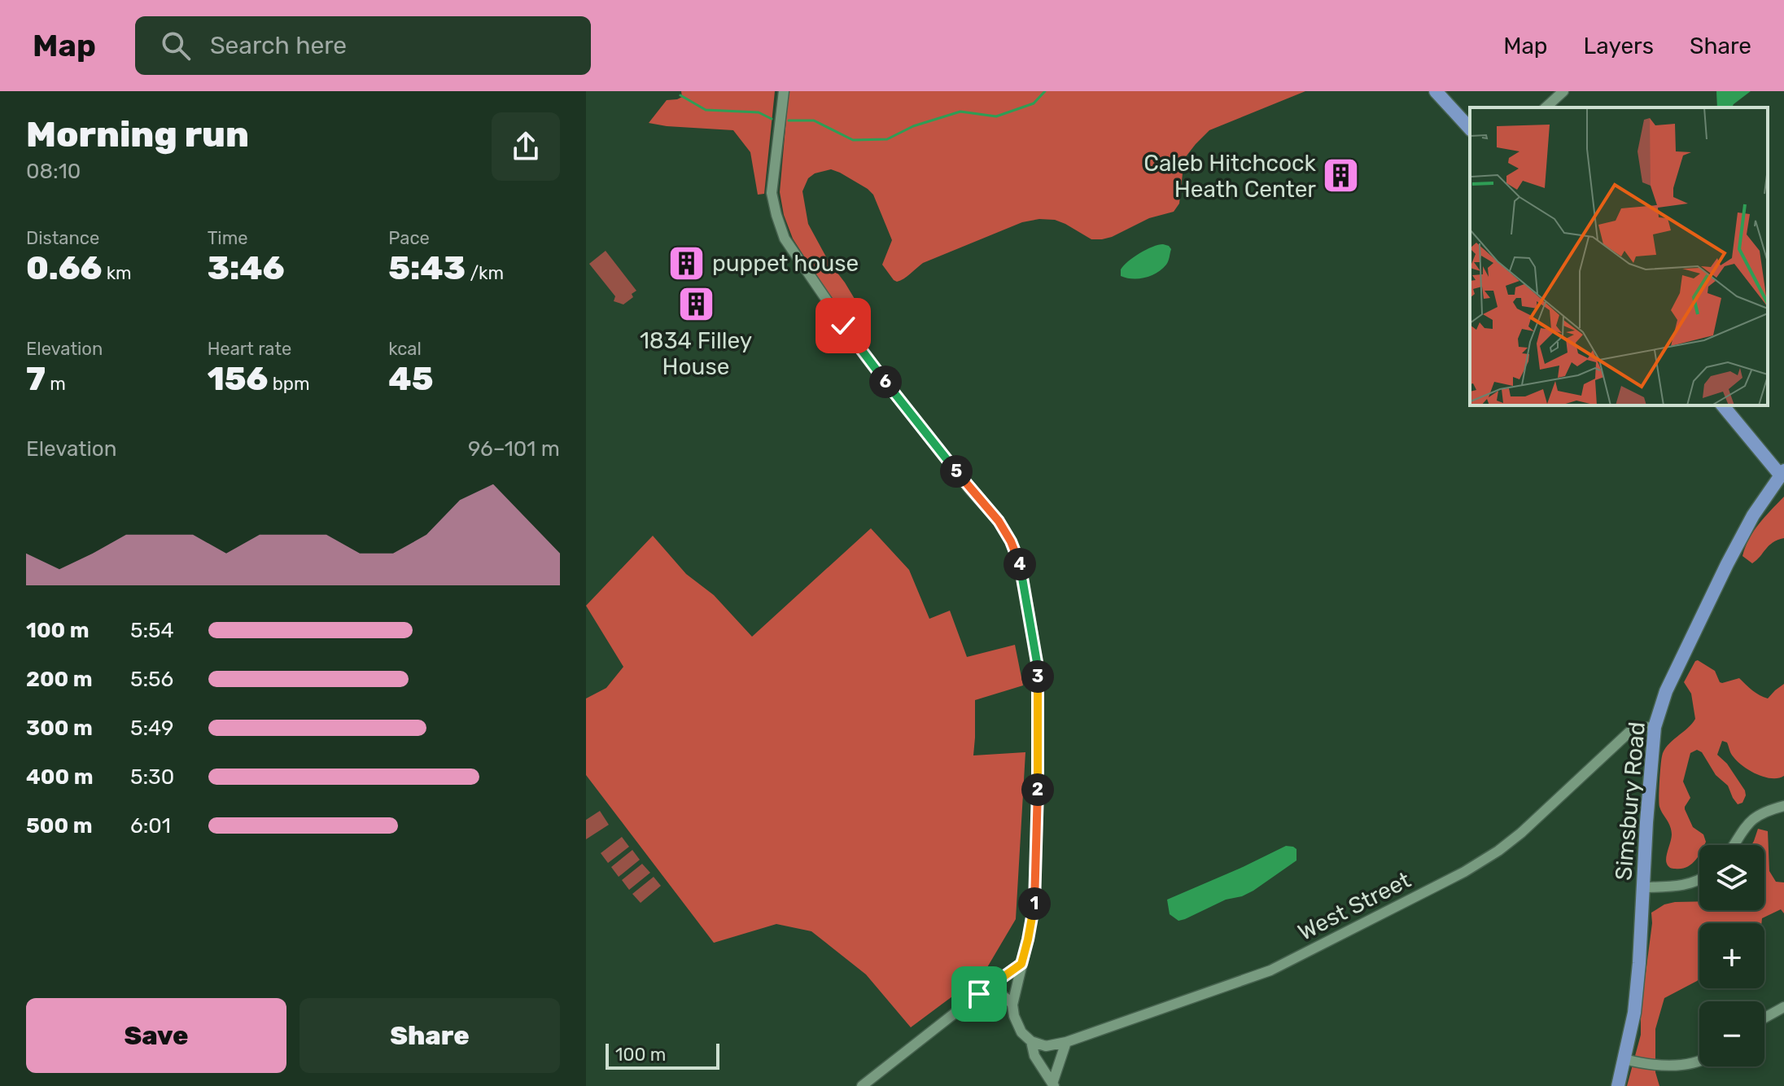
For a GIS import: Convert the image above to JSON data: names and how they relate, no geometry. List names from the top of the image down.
{
  "streets": {
    "main road": ["Simsbury Road"],
    "street": ["West Street"]
  },
  "crossings": [
    ["Simsbury Road", "West Street"]
  ],
  "places": {
    "building": ["Caleb Hitchcock Heath Center", "puppet house", "1834 Filley House"]
  },
  "scale_bar": "100 m",
  "page": {
    "header": "Map",
    "search": "Search here",
    "nav": ["Map", "Layers", "Share"],
    "heading": ["Morning run", "08:10"],
    "stats": [
      ["Distance", "0.66 km"],
      ["Time", "3:46"],
      ["Pace", "5:43 /km"],
      ["Elevation", "7 m"],
      ["Heart rate", "156 bpm"],
      ["kcal", "45"]
    ],
    "pins": [
      "6",
      "5",
      "4",
      "3",
      "2",
      "1"
    ],
    "chart": ["Elevation", "96–101 m"],
    "list": [
      {
        "name": "100 m",
        "note": "5:54"
      },
      {
        "name": "200 m",
        "note": "5:56"
      },
      {
        "name": "300 m",
        "note": "5:49"
      },
      {
        "name": "400 m",
        "note": "5:30"
      },
      {
        "name": "500 m",
        "note": "6:01"
      }
    ],
    "map_buttons": ["+", "−"],
    "buttons": ["Save", "Share"],
    "scale": "100 m"
  }
}
